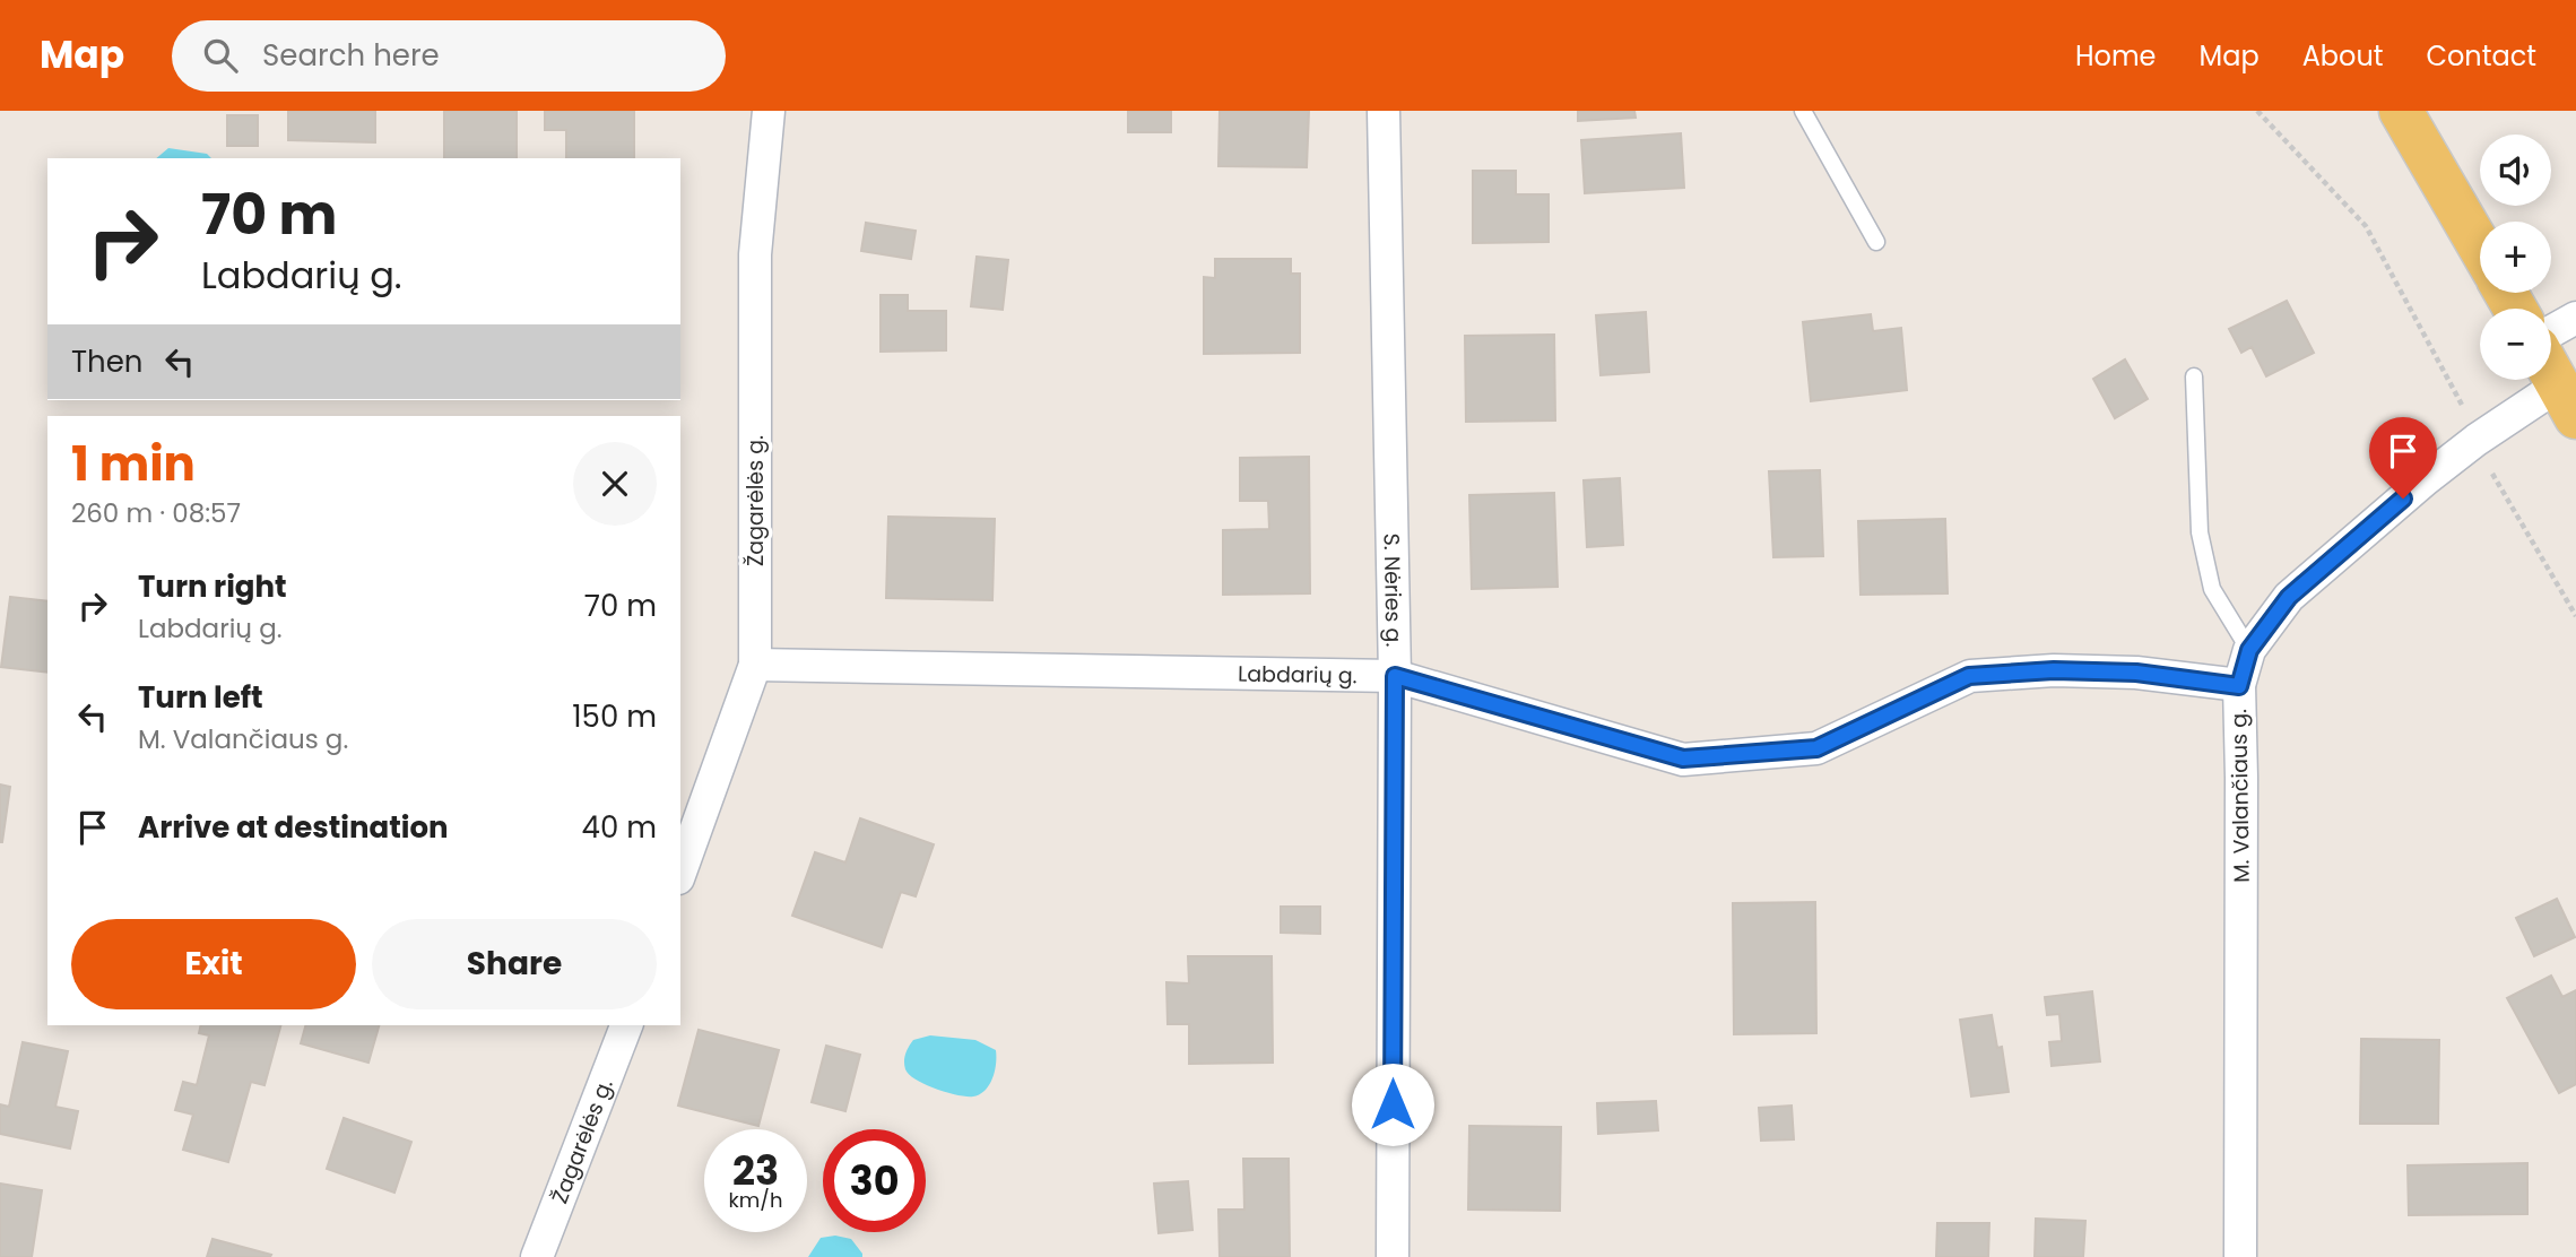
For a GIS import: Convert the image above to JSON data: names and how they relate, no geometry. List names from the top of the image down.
{
  "streets": {
    "street": [
      "Žagarėlės g.",
      "S. Nėries g.",
      "Labdarių g.",
      "M. Valančiaus g."
    ]
  },
  "crossings": [
    ["Žagarėlės g.", "Labdarių g."],
    ["S. Nėries g.", "Labdarių g."],
    ["Labdarių g.", "M. Valančiaus g."]
  ],
  "page": {
    "header": "Map",
    "search": "Search here",
    "nav": [
      "Home",
      "Map",
      "About",
      "Contact"
    ],
    "map_buttons": ["+", "−"],
    "turn": ["70 m", "Labdarių g."],
    "then": "Then",
    "heading": ["1 min", "260 m · 08:57"],
    "list": [
      {
        "name": "Turn right",
        "note": "Labdarių g.",
        "value": "70 m"
      },
      {
        "name": "Turn left",
        "note": "M. Valančiaus g.",
        "value": "150 m"
      },
      {
        "name": "Arrive at destination",
        "value": "40 m"
      }
    ],
    "buttons": ["Exit", "Share"],
    "speed": "23 km/h",
    "limit": "30"
  }
}
